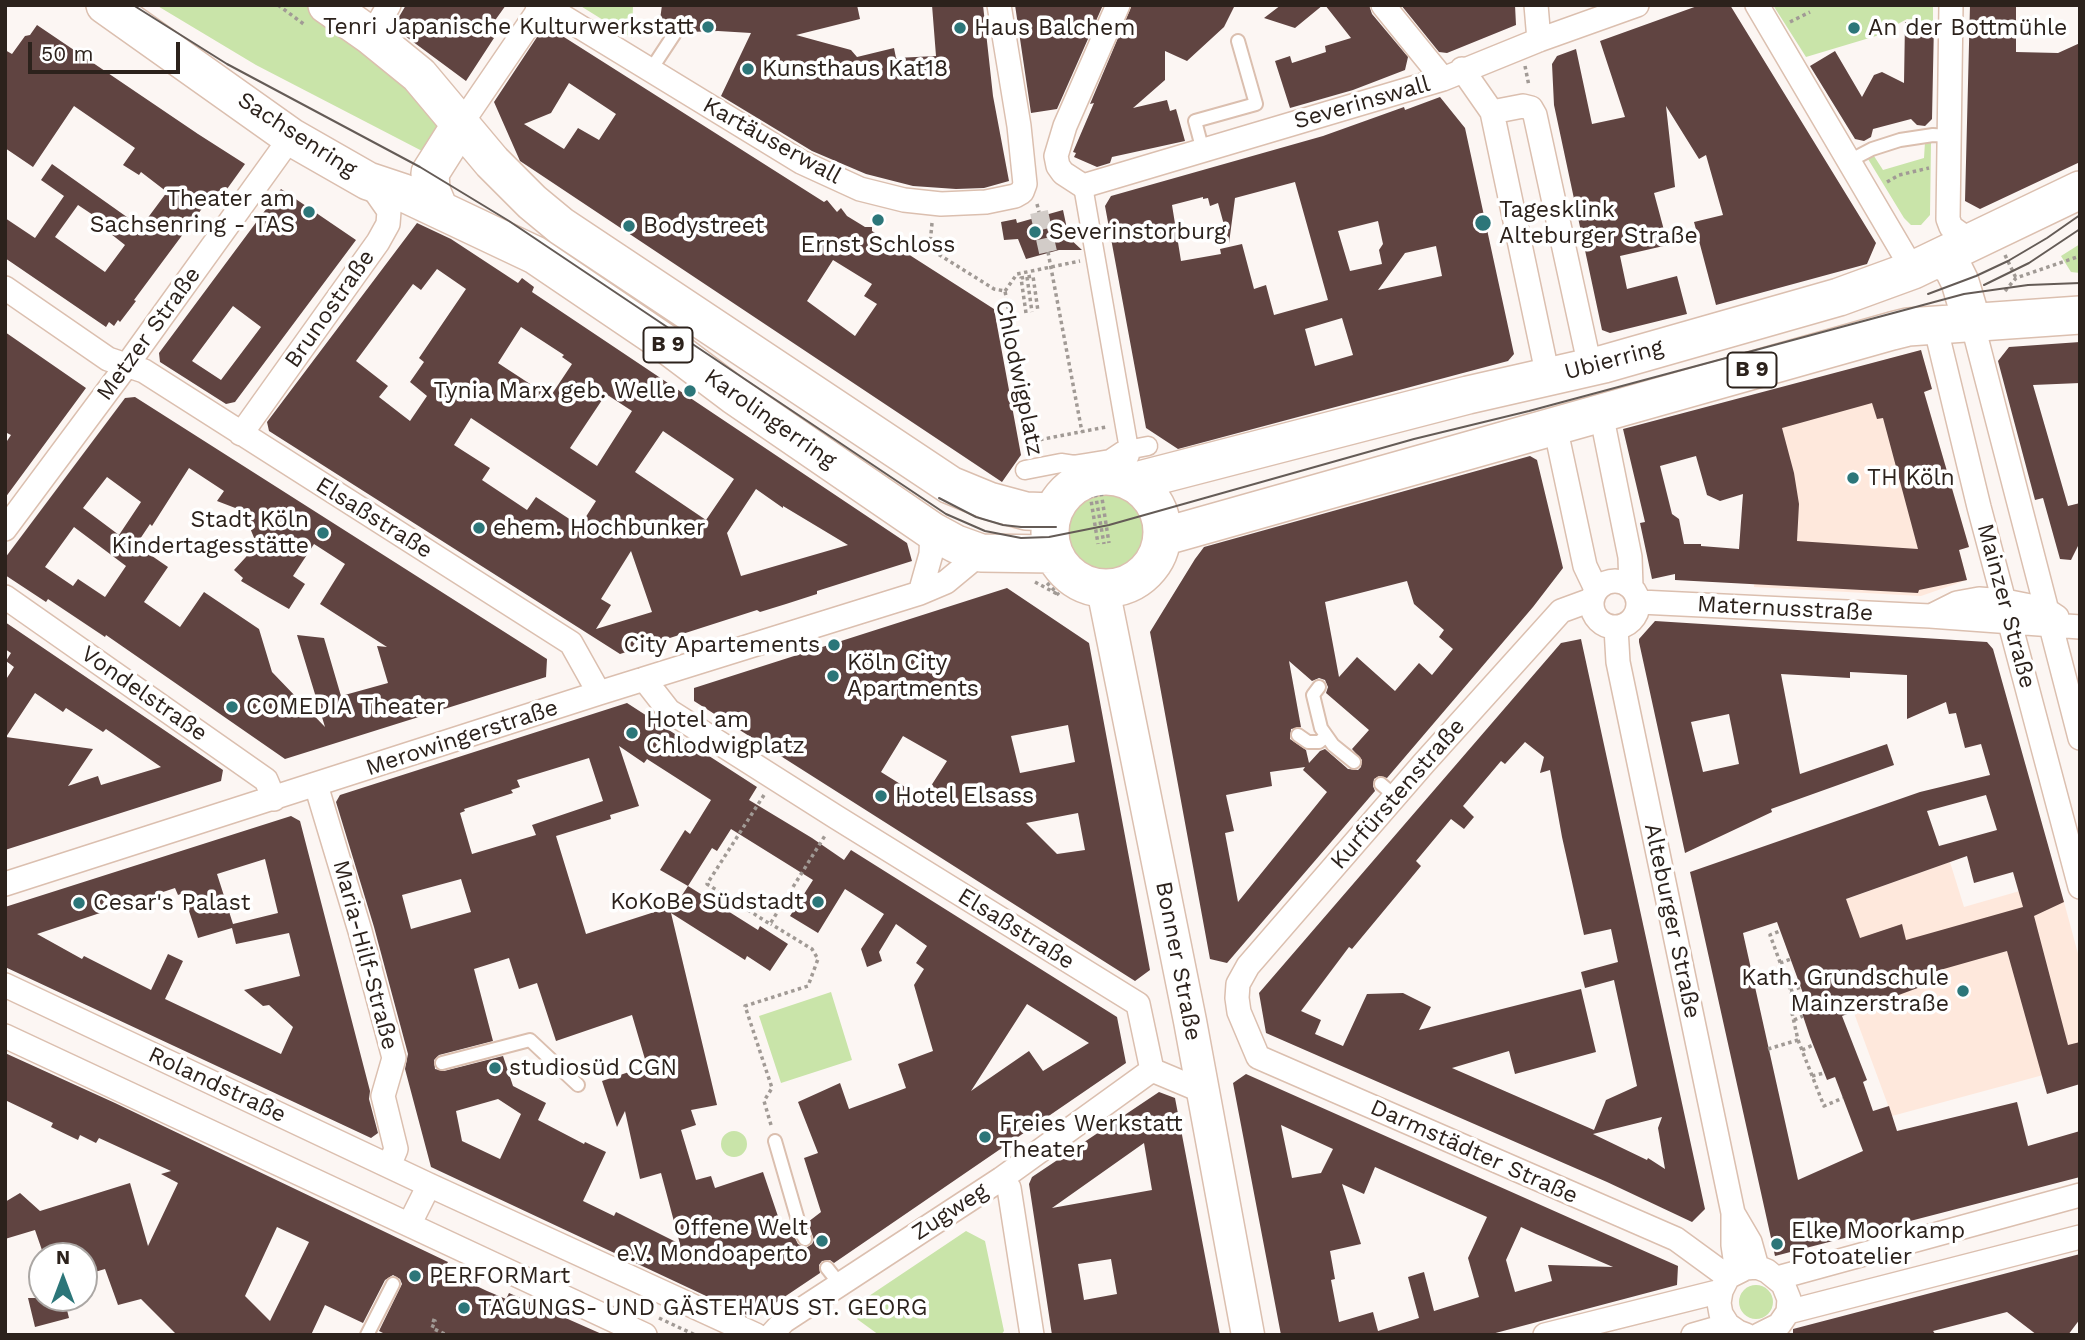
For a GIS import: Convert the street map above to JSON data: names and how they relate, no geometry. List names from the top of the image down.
{
  "streets": {
    "main road": [
      "Sachsenring",
      "B 9",
      "Ubierring",
      "Chlodwigplatz",
      "Karolingerring",
      "Bonner Straße"
    ],
    "street": [
      "Severinswall",
      "Kartäuserwall",
      "Brunostraße",
      "Metzer Straße",
      "Elsaßstraße",
      "Mainzer Straße",
      "Maternusstraße",
      "Vondelstraße",
      "Merowingerstraße",
      "Kurfürstenstraße",
      "Alteburger Straße",
      "Maria-Hilf-Straße",
      "Rolandstraße",
      "Darmstädter Straße",
      "Zugweg"
    ]
  },
  "crossings": [
    ["Sachsenring", "Brunostraße"],
    ["Sachsenring", "Metzer Straße"],
    ["Sachsenring", "Karolingerring"],
    ["Kartäuserwall", "Chlodwigplatz"],
    ["Brunostraße", "Karolingerring"],
    ["Brunostraße", "Elsaßstraße"],
    ["Metzer Straße", "Elsaßstraße"],
    ["B 9", "Karolingerring"],
    ["Ubierring", "Chlodwigplatz"],
    ["Ubierring", "Mainzer Straße"],
    ["Chlodwigplatz", "Karolingerring"],
    ["Karolingerring", "Merowingerstraße"],
    ["Elsaßstraße", "Merowingerstraße"],
    ["Elsaßstraße", "Zugweg"],
    ["Mainzer Straße", "Maternusstraße"],
    ["Maternusstraße", "Kurfürstenstraße"],
    ["Maternusstraße", "Alteburger Straße"],
    ["Vondelstraße", "Merowingerstraße"],
    ["Merowingerstraße", "Maria-Hilf-Straße"],
    ["Kurfürstenstraße", "Alteburger Straße"],
    ["Kurfürstenstraße", "Darmstädter Straße"],
    ["Alteburger Straße", "Darmstädter Straße"],
    ["Maria-Hilf-Straße", "Rolandstraße"]
  ],
  "places": [
    "Tenri Japanische Kulturwerkstatt",
    "Haus Balchem",
    "An der Bottmühle",
    "Kunsthaus Kat18",
    "Theater am Sachsenring - TAS",
    "Ernst Schloss",
    "Tagesklink Alteburger Straße",
    "Bodystreet",
    "Severinstorburg",
    "Tynia Marx geb. Welle",
    "TH Köln",
    "ehem. Hochbunker",
    "Stadt Köln Kindertagesstätte",
    "City Apartements",
    "Köln City Apartments",
    "COMEDIA Theater",
    "Hotel am Chlodwigplatz",
    "Hotel Elsass",
    "KoKoBe Südstadt",
    "Cesar's Palast",
    "Kath. Grundschule Mainzerstraße",
    "studiosüd CGN",
    "Freies Werkstatt Theater",
    "Offene Welt e.V. Mondoaperto",
    "Elke Moorkamp Fotoatelier",
    "PERFORMart",
    "TAGUNGS- UND GÄSTEHAUS ST. GEORG"
  ],
  "scale_bar": "50 m",
  "north": "top"
}
